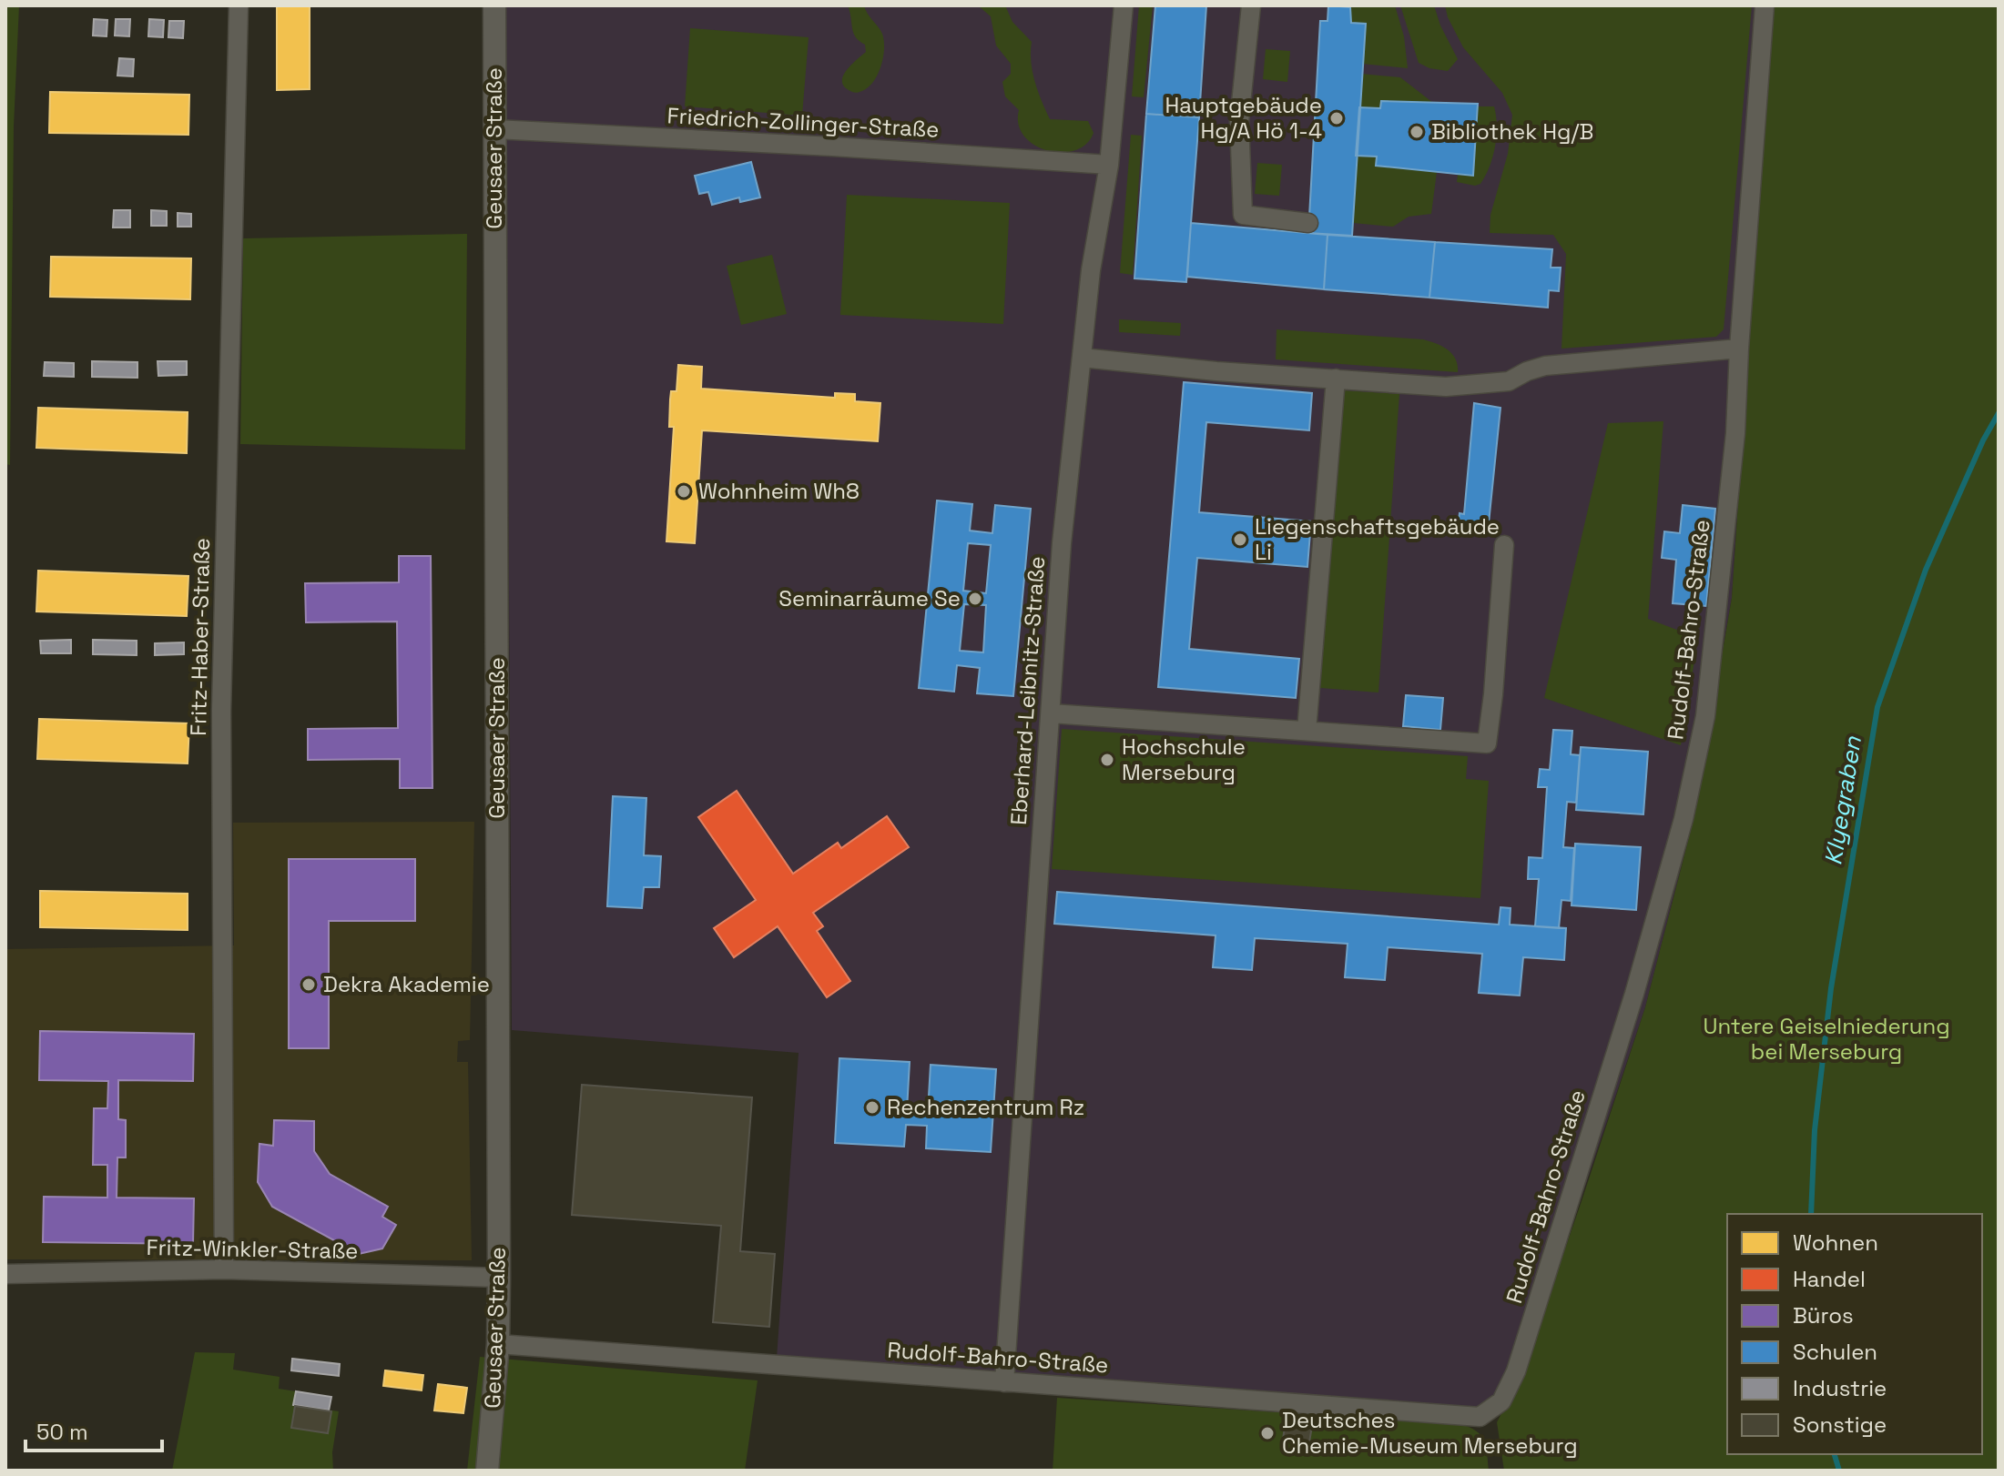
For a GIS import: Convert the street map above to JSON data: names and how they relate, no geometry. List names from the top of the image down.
{
  "streets": {
    "street": [
      "Friedrich-Zollinger-Straße",
      "Geusaer Straße",
      "Rudolf-Bahro-Straße",
      "Fritz-Haber-Straße",
      "Eberhard-Leibnitz-Straße",
      "Fritz-Winkler-Straße"
    ]
  },
  "crossings": [
    ["Friedrich-Zollinger-Straße", "Geusaer Straße"],
    ["Friedrich-Zollinger-Straße", "Eberhard-Leibnitz-Straße"],
    ["Geusaer Straße", "Rudolf-Bahro-Straße"],
    ["Geusaer Straße", "Fritz-Winkler-Straße"],
    ["Rudolf-Bahro-Straße", "Eberhard-Leibnitz-Straße"],
    ["Fritz-Haber-Straße", "Fritz-Winkler-Straße"]
  ],
  "water": ["Klyegraben"],
  "parks": ["Untere Geiselniederung bei Merseburg"],
  "places": [
    "Hauptgebäude Hg/A Hö 1-4",
    "Bibliothek Hg/B",
    "Wohnheim Wh8",
    "Liegenschaftsgebäude Li",
    "Seminarräume Se",
    "Hochschule Merseburg",
    "Dekra Akademie",
    "Rechenzentrum Rz",
    "Deutsches Chemie-Museum Merseburg"
  ],
  "legend": [
    "Wohnen",
    "Handel",
    "Büros",
    "Schulen",
    "Industrie",
    "Sonstige"
  ],
  "scale_bar": "50 m"
}
